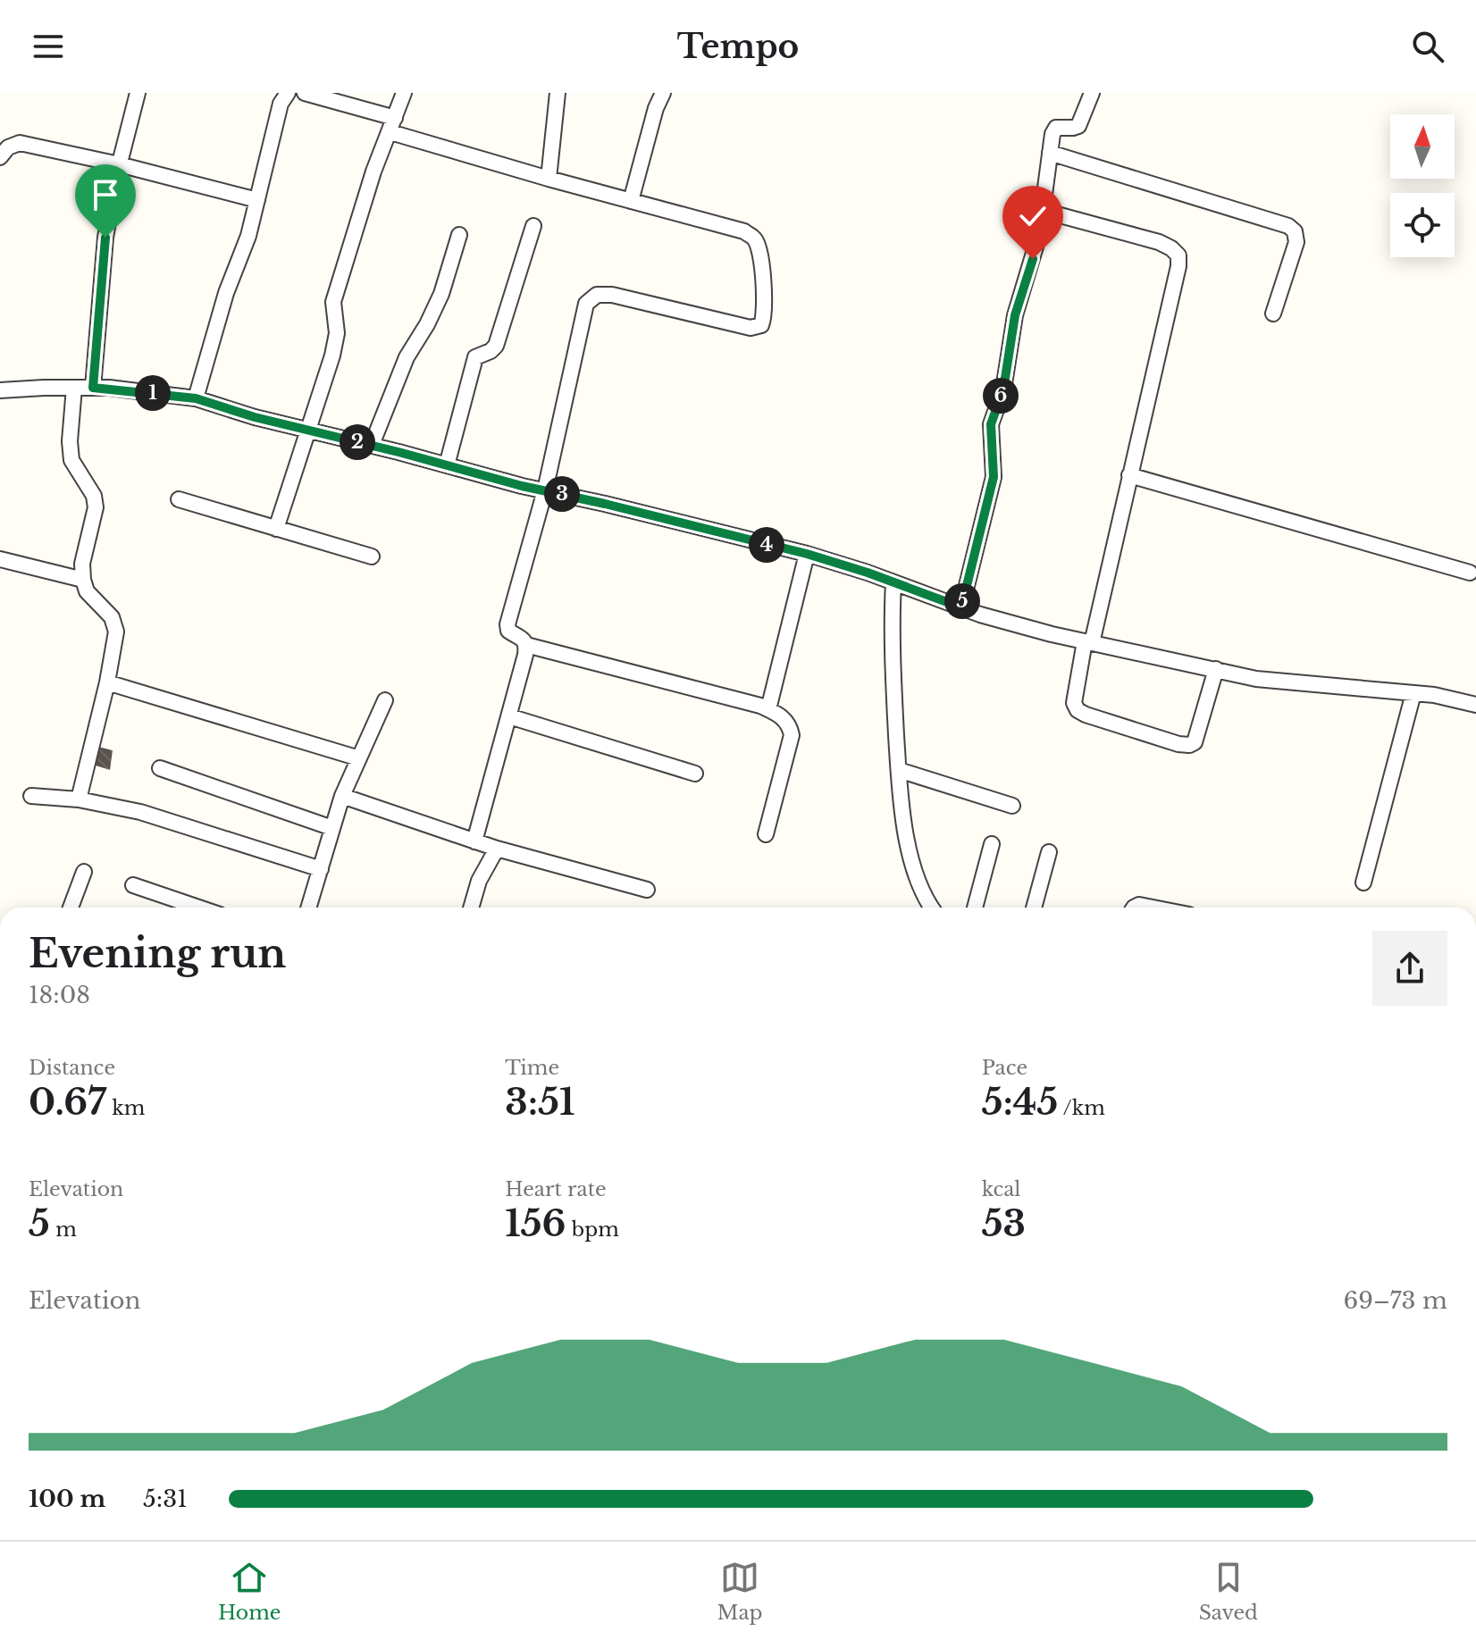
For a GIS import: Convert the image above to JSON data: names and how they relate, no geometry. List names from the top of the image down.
{
  "north": "top",
  "page": {
    "header": "Tempo",
    "pins": [
      "1",
      "6",
      "2",
      "3",
      "4",
      "5"
    ],
    "heading": ["Evening run", "18:08"],
    "stats": [
      ["Distance", "0.67 km"],
      ["Time", "3:51"],
      ["Pace", "5:45 /km"],
      ["Elevation", "5 m"],
      ["Heart rate", "156 bpm"],
      ["kcal", "53"]
    ],
    "chart": ["Elevation", "69–73 m"],
    "list": [
      {
        "name": "100 m",
        "note": "5:31"
      }
    ],
    "tabs": ["Home", "Map", "Saved"]
  }
}
